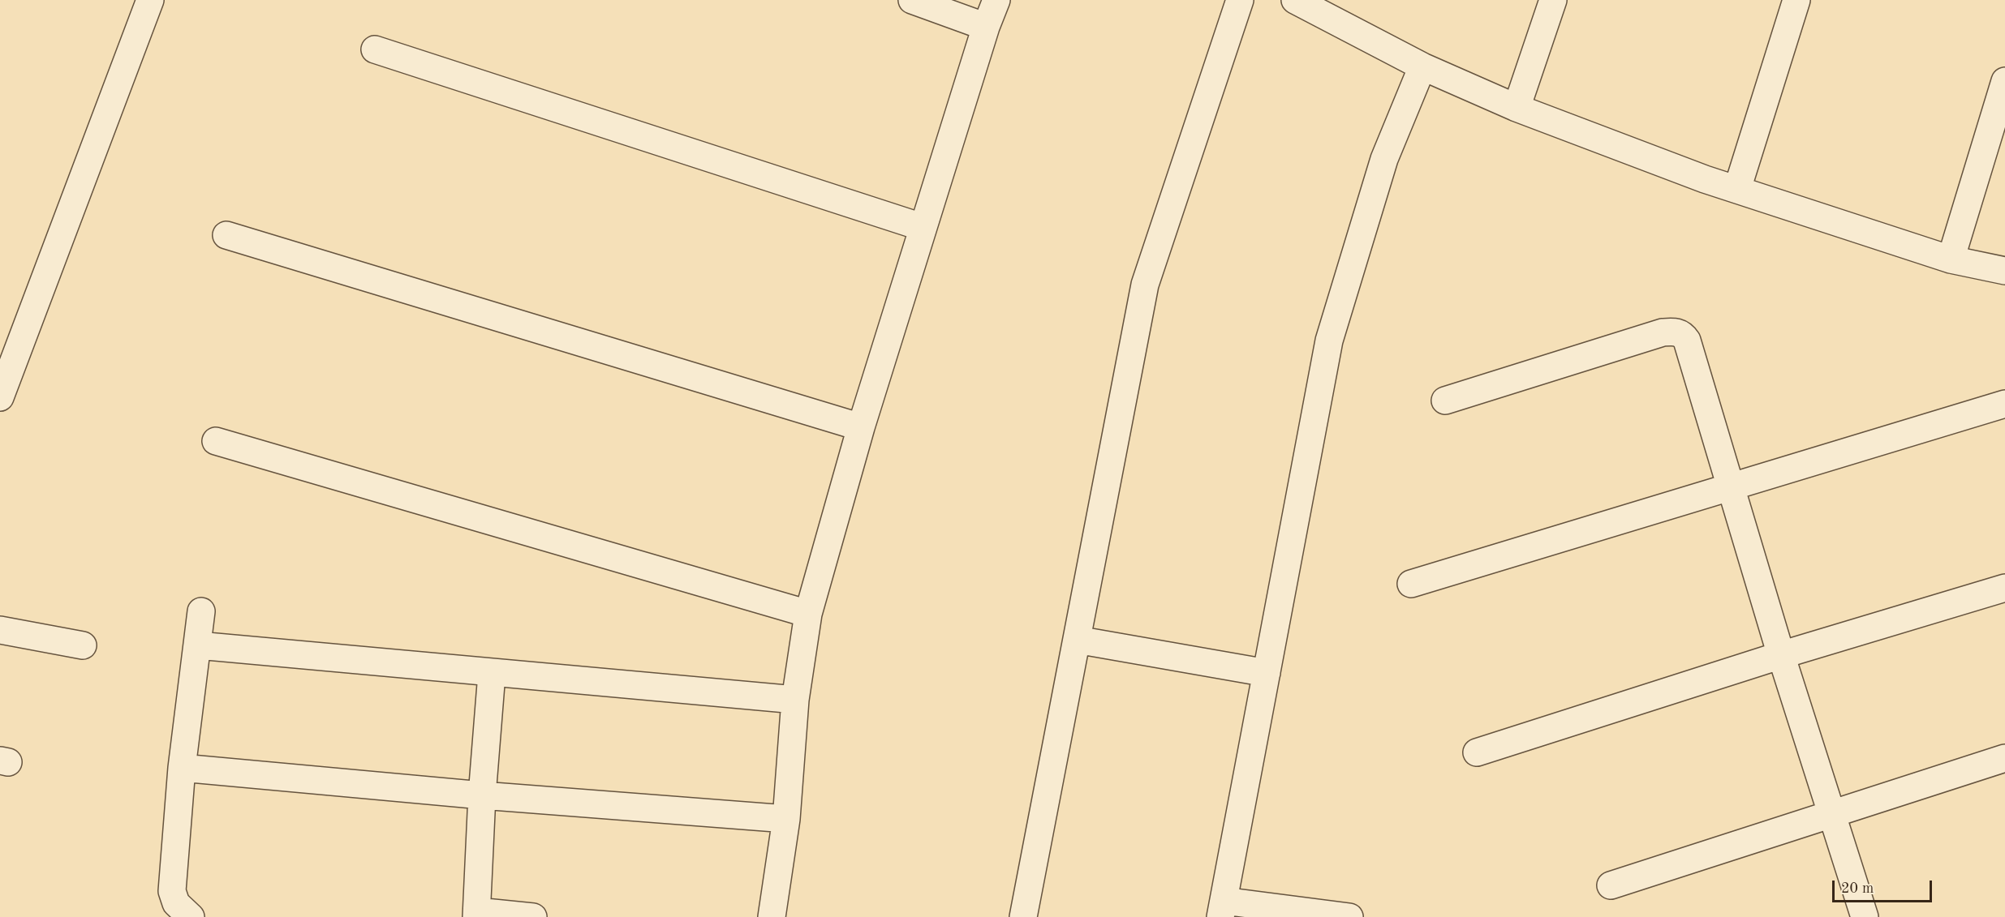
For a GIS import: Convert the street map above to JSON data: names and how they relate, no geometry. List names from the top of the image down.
{
  "scale_bar": "20 m"
}
